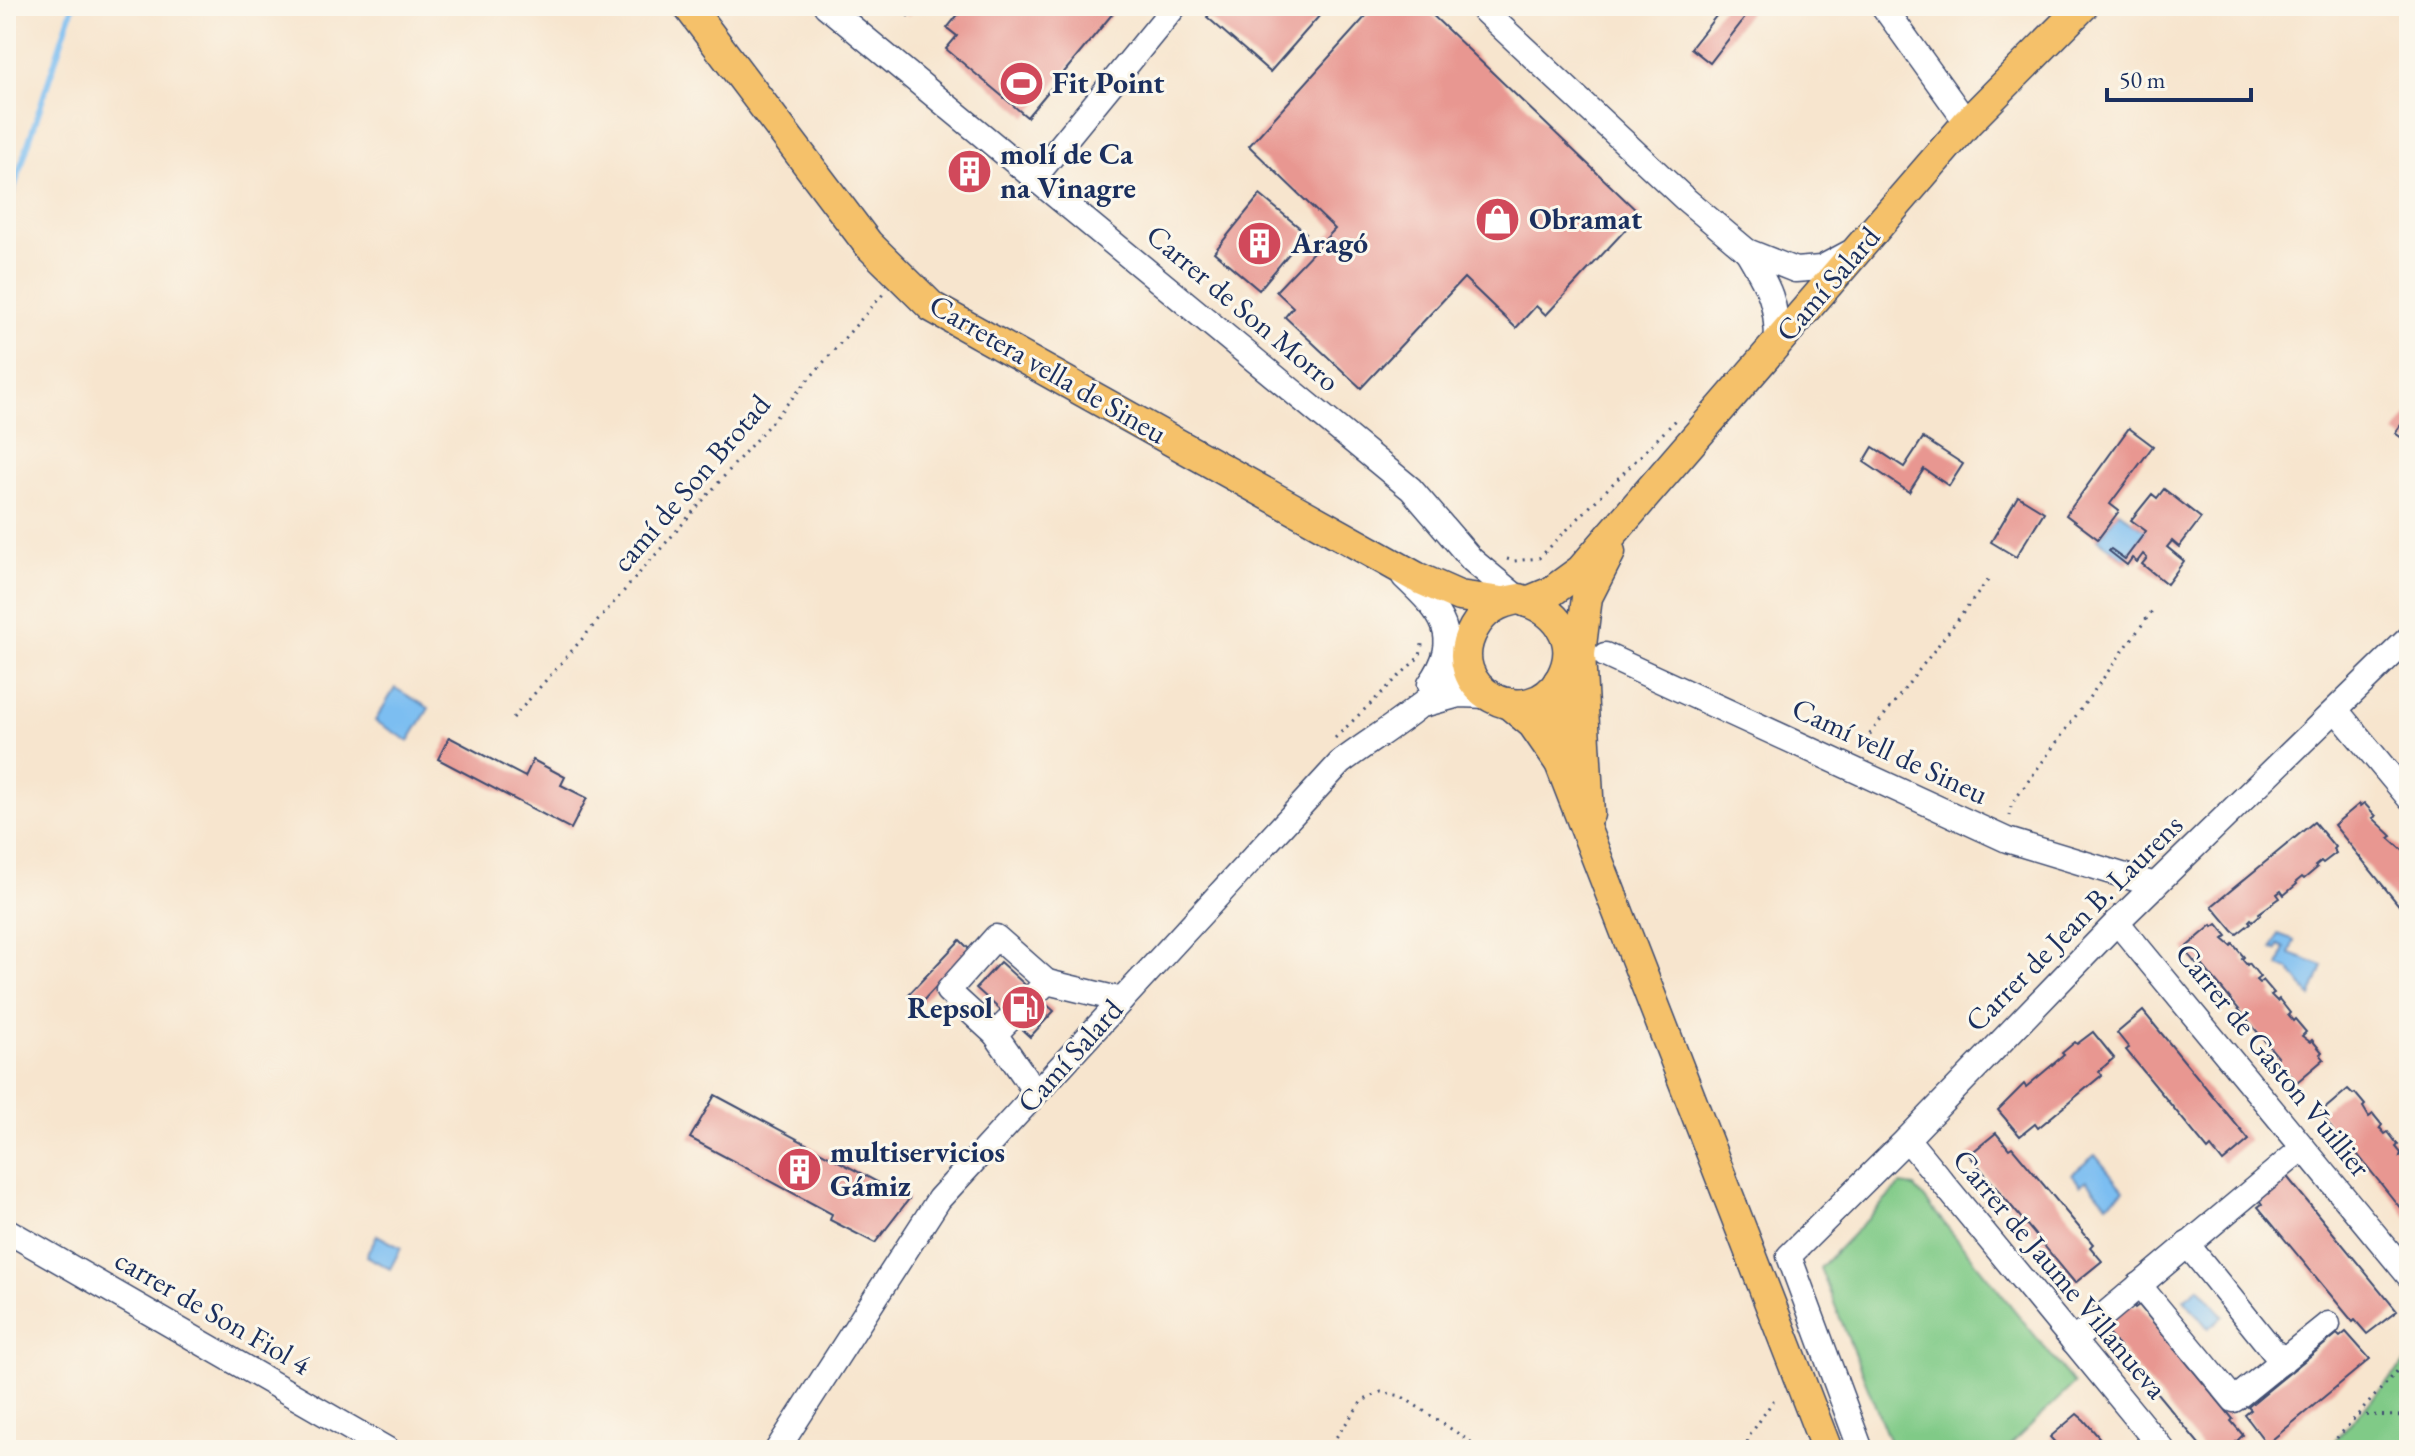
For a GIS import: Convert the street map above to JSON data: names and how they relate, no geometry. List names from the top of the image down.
{
  "streets": {
    "main road": ["Camí Salard", "Carretera vella de Sineu"],
    "street": [
      "Carrer de Son Morro",
      "Camí vell de Sineu",
      "Carrer de Jean B. Laurens",
      "Carrer de Gaston Vuillier",
      "Carrer de Jaume Villanueva",
      "carrer de Son Fiol 4"
    ],
    "path": ["camí de Son Brotad"]
  },
  "crossings": [
    ["Camí Salard", "Carrer de Son Morro"],
    ["Camí Salard", "Carretera vella de Sineu"],
    ["Carrer de Son Morro", "Carretera vella de Sineu"],
    ["Carretera vella de Sineu", "camí de Son Brotad"],
    ["Camí vell de Sineu", "Carrer de Jean B. Laurens"],
    ["Carrer de Jean B. Laurens", "Carrer de Gaston Vuillier"],
    ["Carrer de Jean B. Laurens", "Carrer de Jaume Villanueva"]
  ],
  "places": {
    "sports": ["Fit Point"],
    "building": ["molí de Ca na Vinagre", "Aragó", "multiservicios Gámiz"],
    "shop": ["Obramat"],
    "fuel station": ["Repsol"]
  },
  "scale_bar": "50 m"
}
